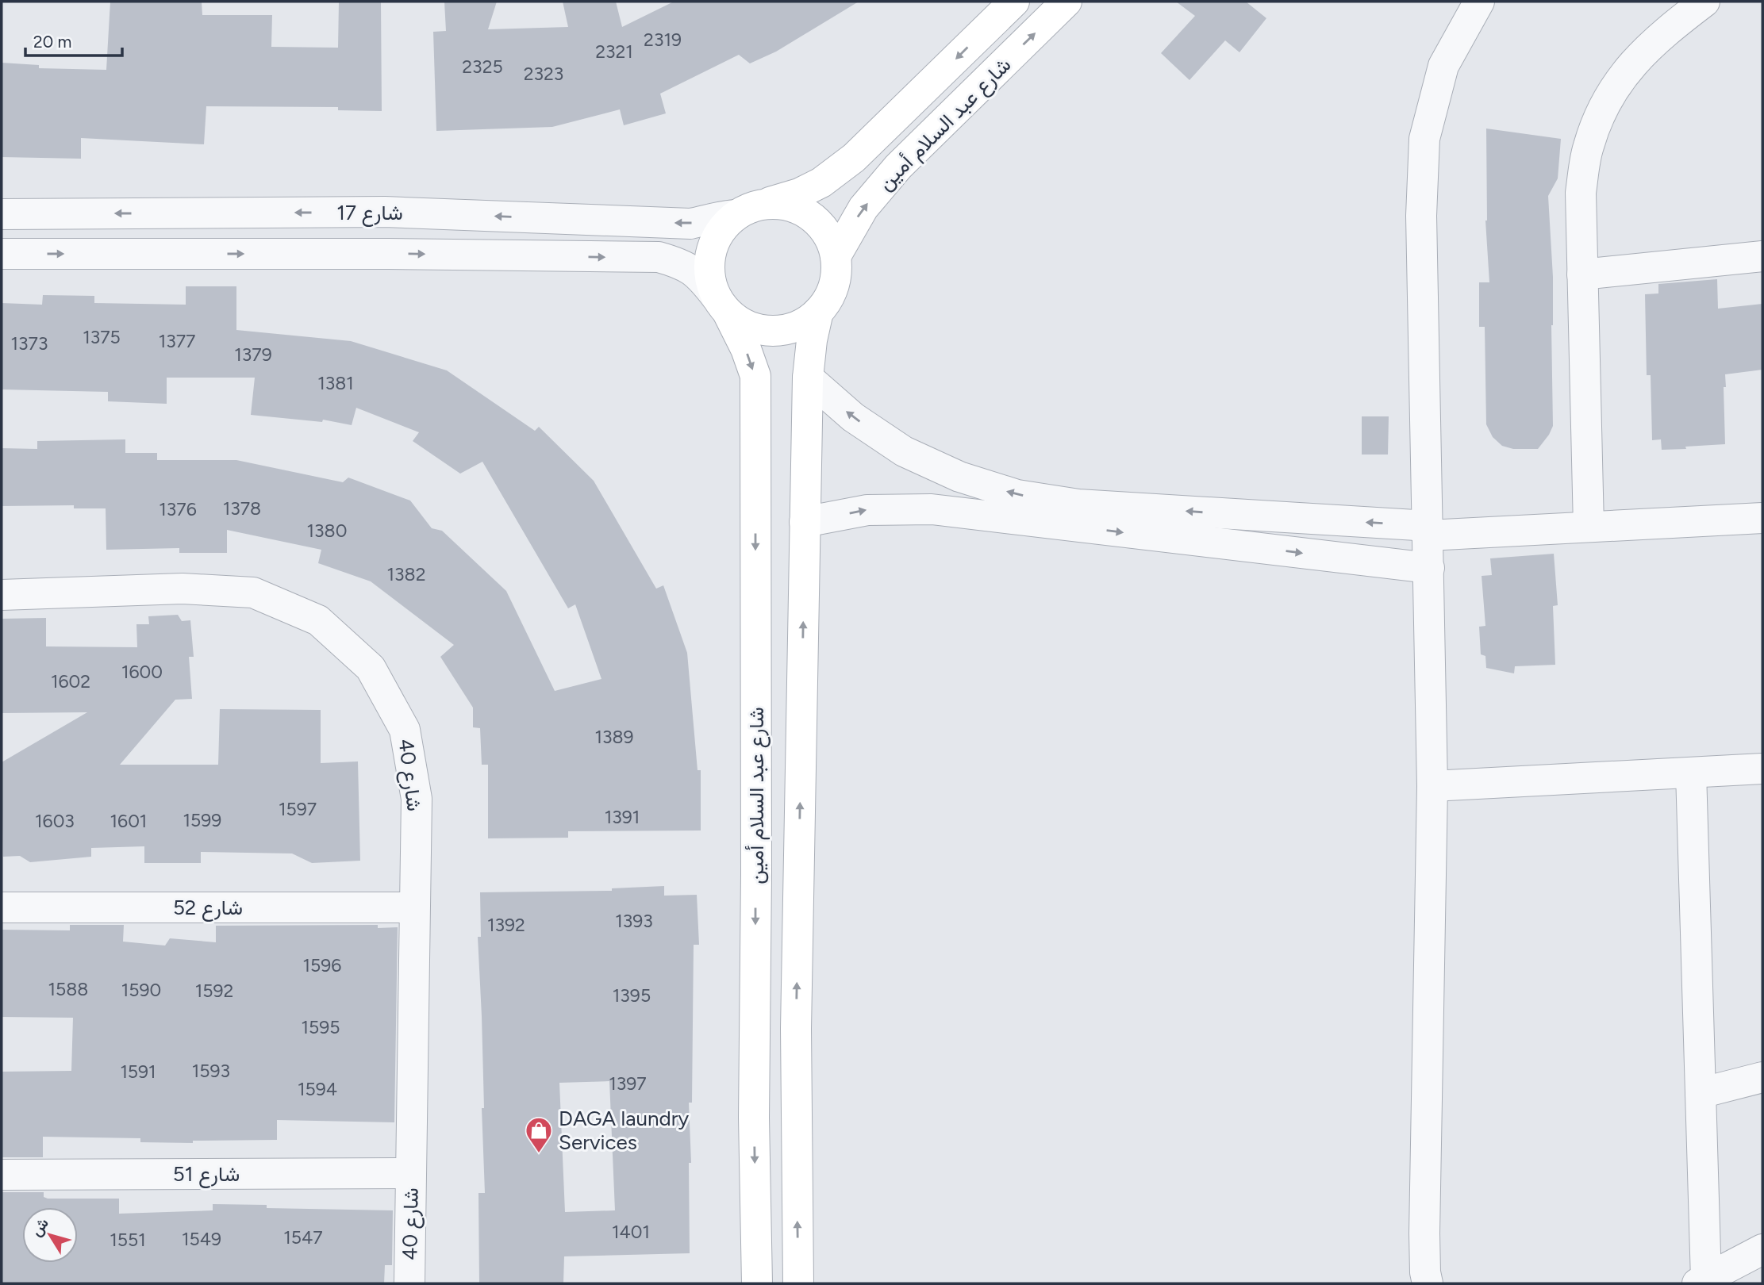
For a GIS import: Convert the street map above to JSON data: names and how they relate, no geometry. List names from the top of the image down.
{
  "streets": {
    "street": [
      "شارع عبد السلام أمين",
      "شارع 17",
      "شارع 40",
      "شارع 52",
      "شارع 51"
    ]
  },
  "crossings": [
    ["شارع عبد السلام أمين", "شارع 17"],
    ["شارع 40", "شارع 52"],
    ["شارع 40", "شارع 51"]
  ],
  "places": {
    "shop": ["DAGA laundry Services"]
  },
  "house_numbers": [
    "2319",
    "2321",
    "2325",
    "2323",
    "1375",
    "1377",
    "1373",
    "1379",
    "1381",
    "1378",
    "1376",
    "1380",
    "1382",
    "1600",
    "1602",
    "1389",
    "1597",
    "1391",
    "1599",
    "1603",
    "1601",
    "1393",
    "1392",
    "1596",
    "1588",
    "1590",
    "1592",
    "1395",
    "1595",
    "1593",
    "1591",
    "1397",
    "1594",
    "1401",
    "1547",
    "1549",
    "1551"
  ],
  "scale_bar": "20 m",
  "north": "top left"
}
